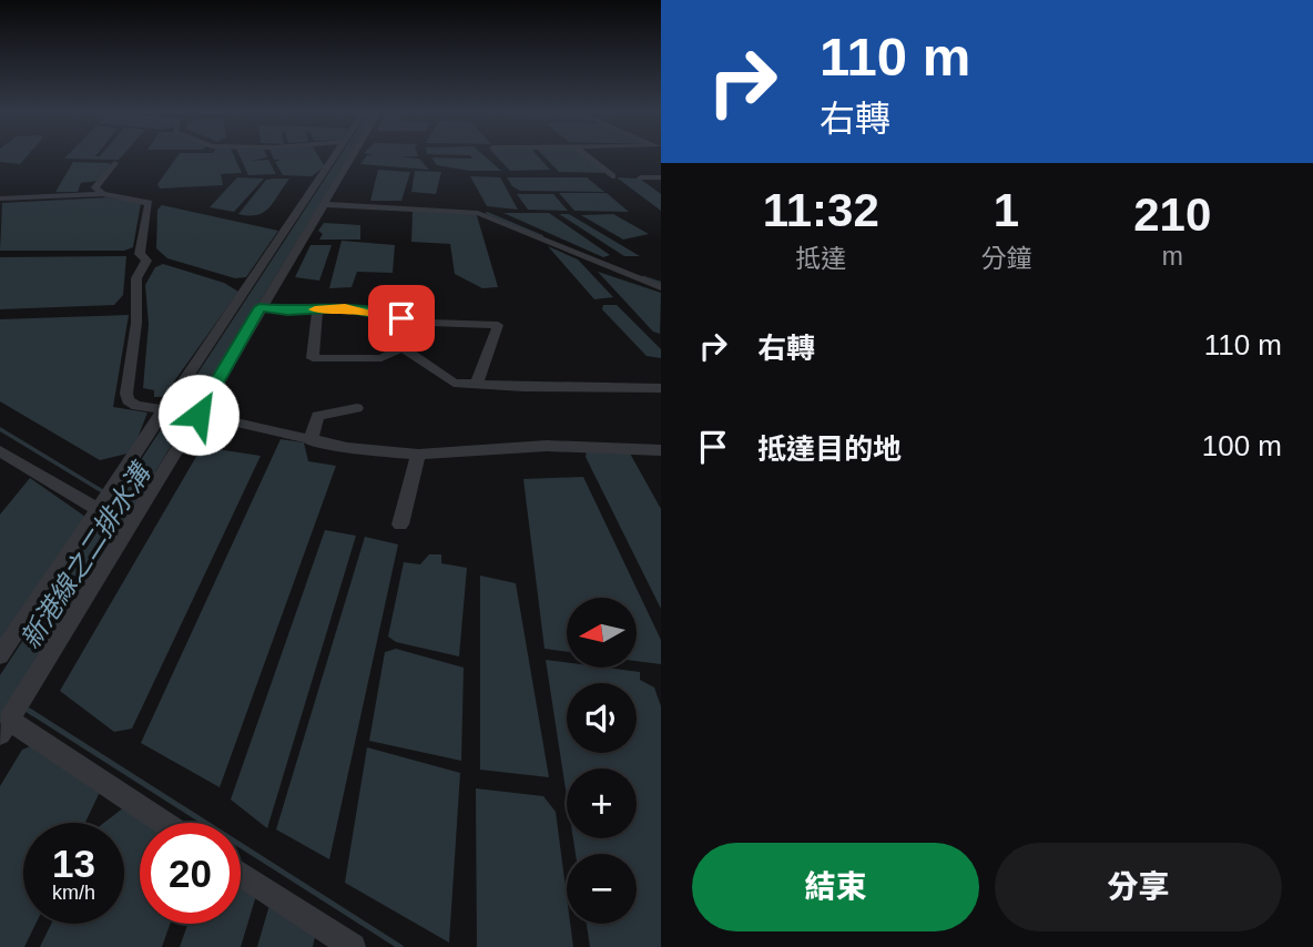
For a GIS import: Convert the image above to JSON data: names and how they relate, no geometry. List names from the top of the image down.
{
  "water": ["新港線之二排水溝"],
  "north": "left",
  "page": {
    "turn": ["110 m", "右轉"],
    "eta": [
      "11:32",
      "抵達",
      "1",
      "分鐘",
      "210",
      "m"
    ],
    "list": [
      {
        "name": "右轉",
        "value": "110 m"
      },
      {
        "name": "抵達目的地",
        "value": "100 m"
      }
    ],
    "map_buttons": ["+", "−"],
    "speed": "13 km/h",
    "limit": "20",
    "buttons": ["結束", "分享"]
  }
}
